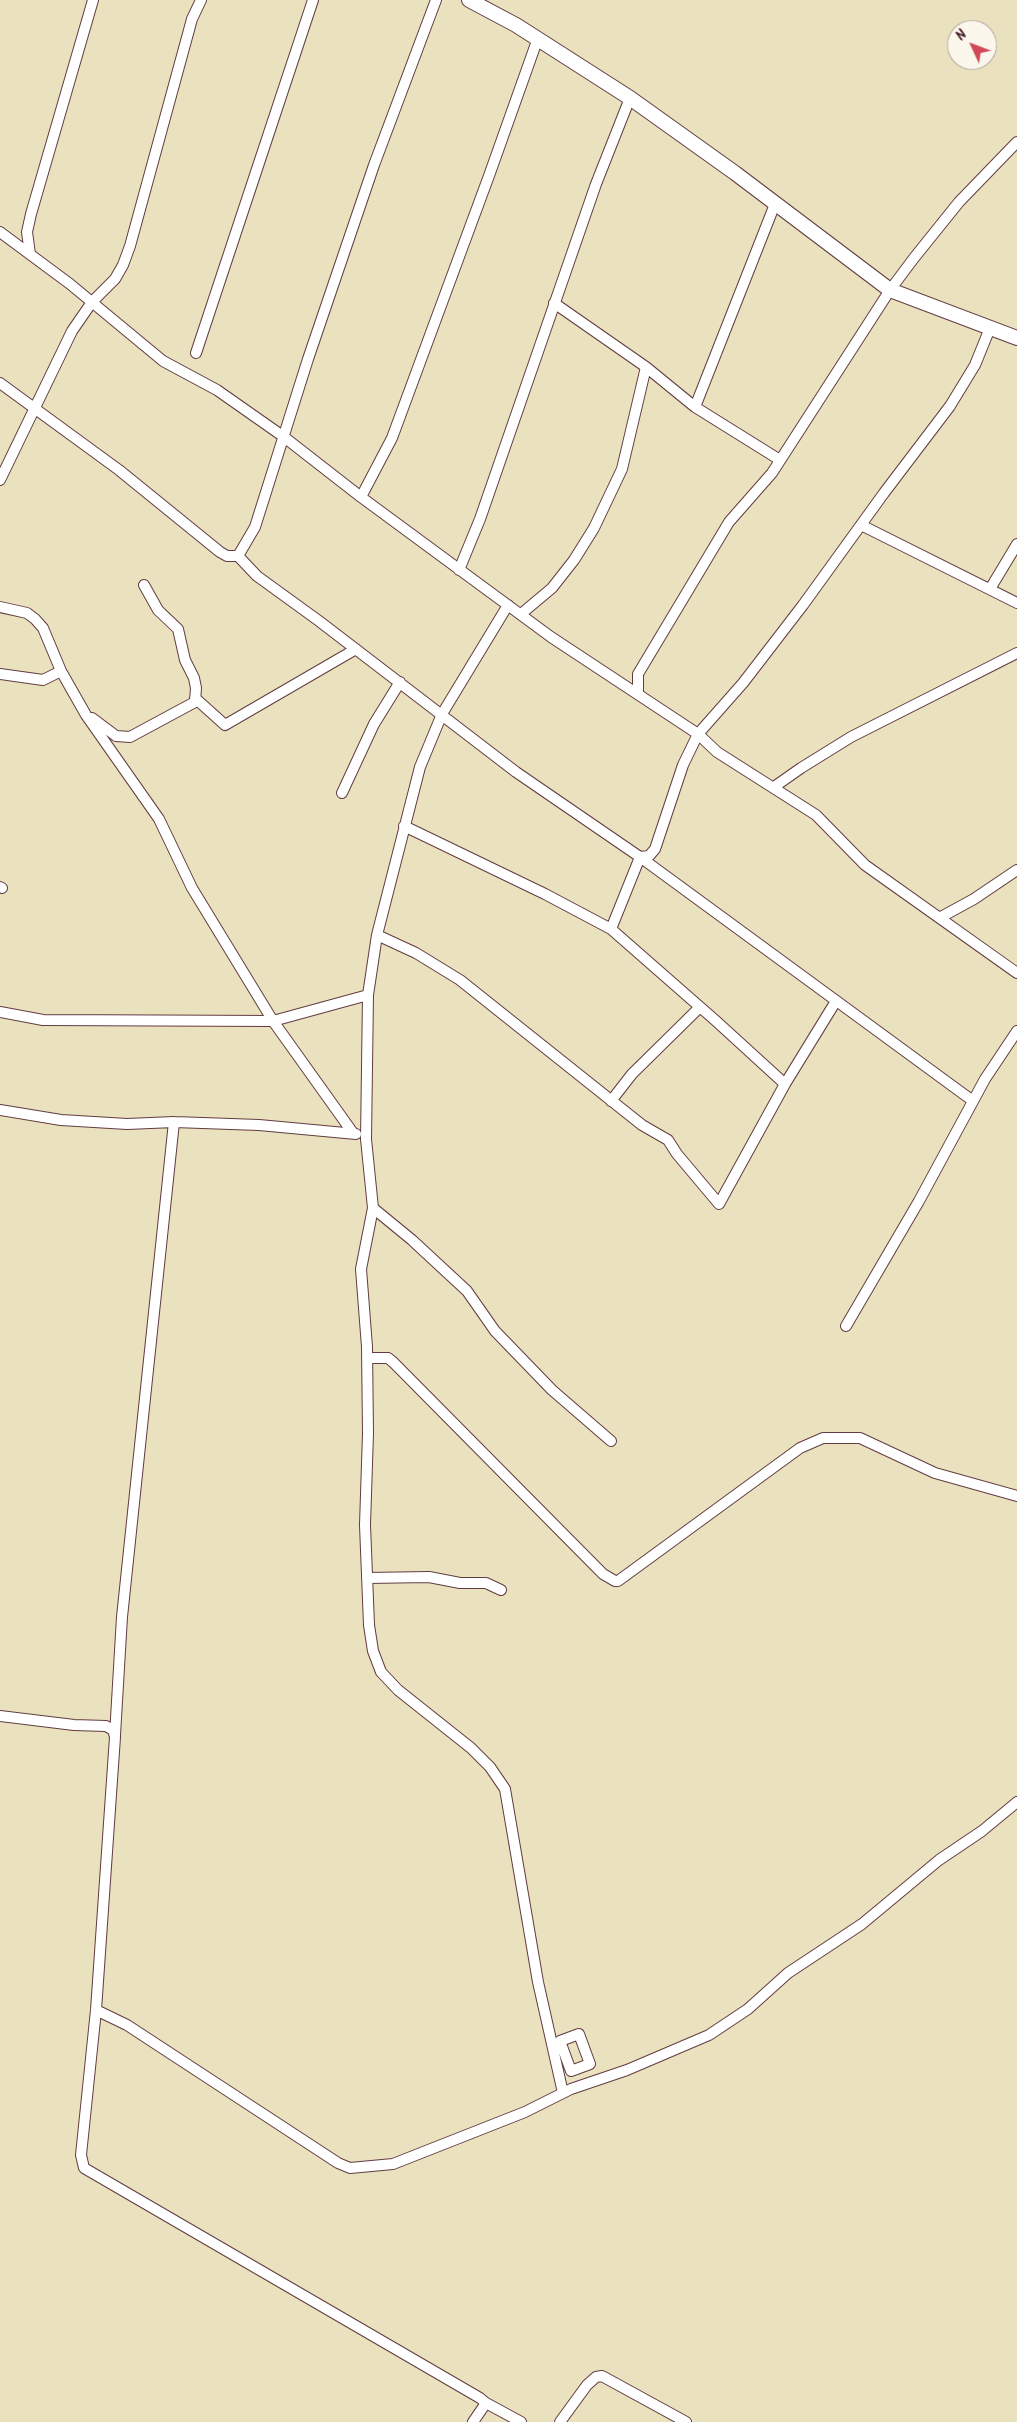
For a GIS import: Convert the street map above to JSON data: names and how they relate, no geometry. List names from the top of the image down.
{
  "north": "top left"
}
